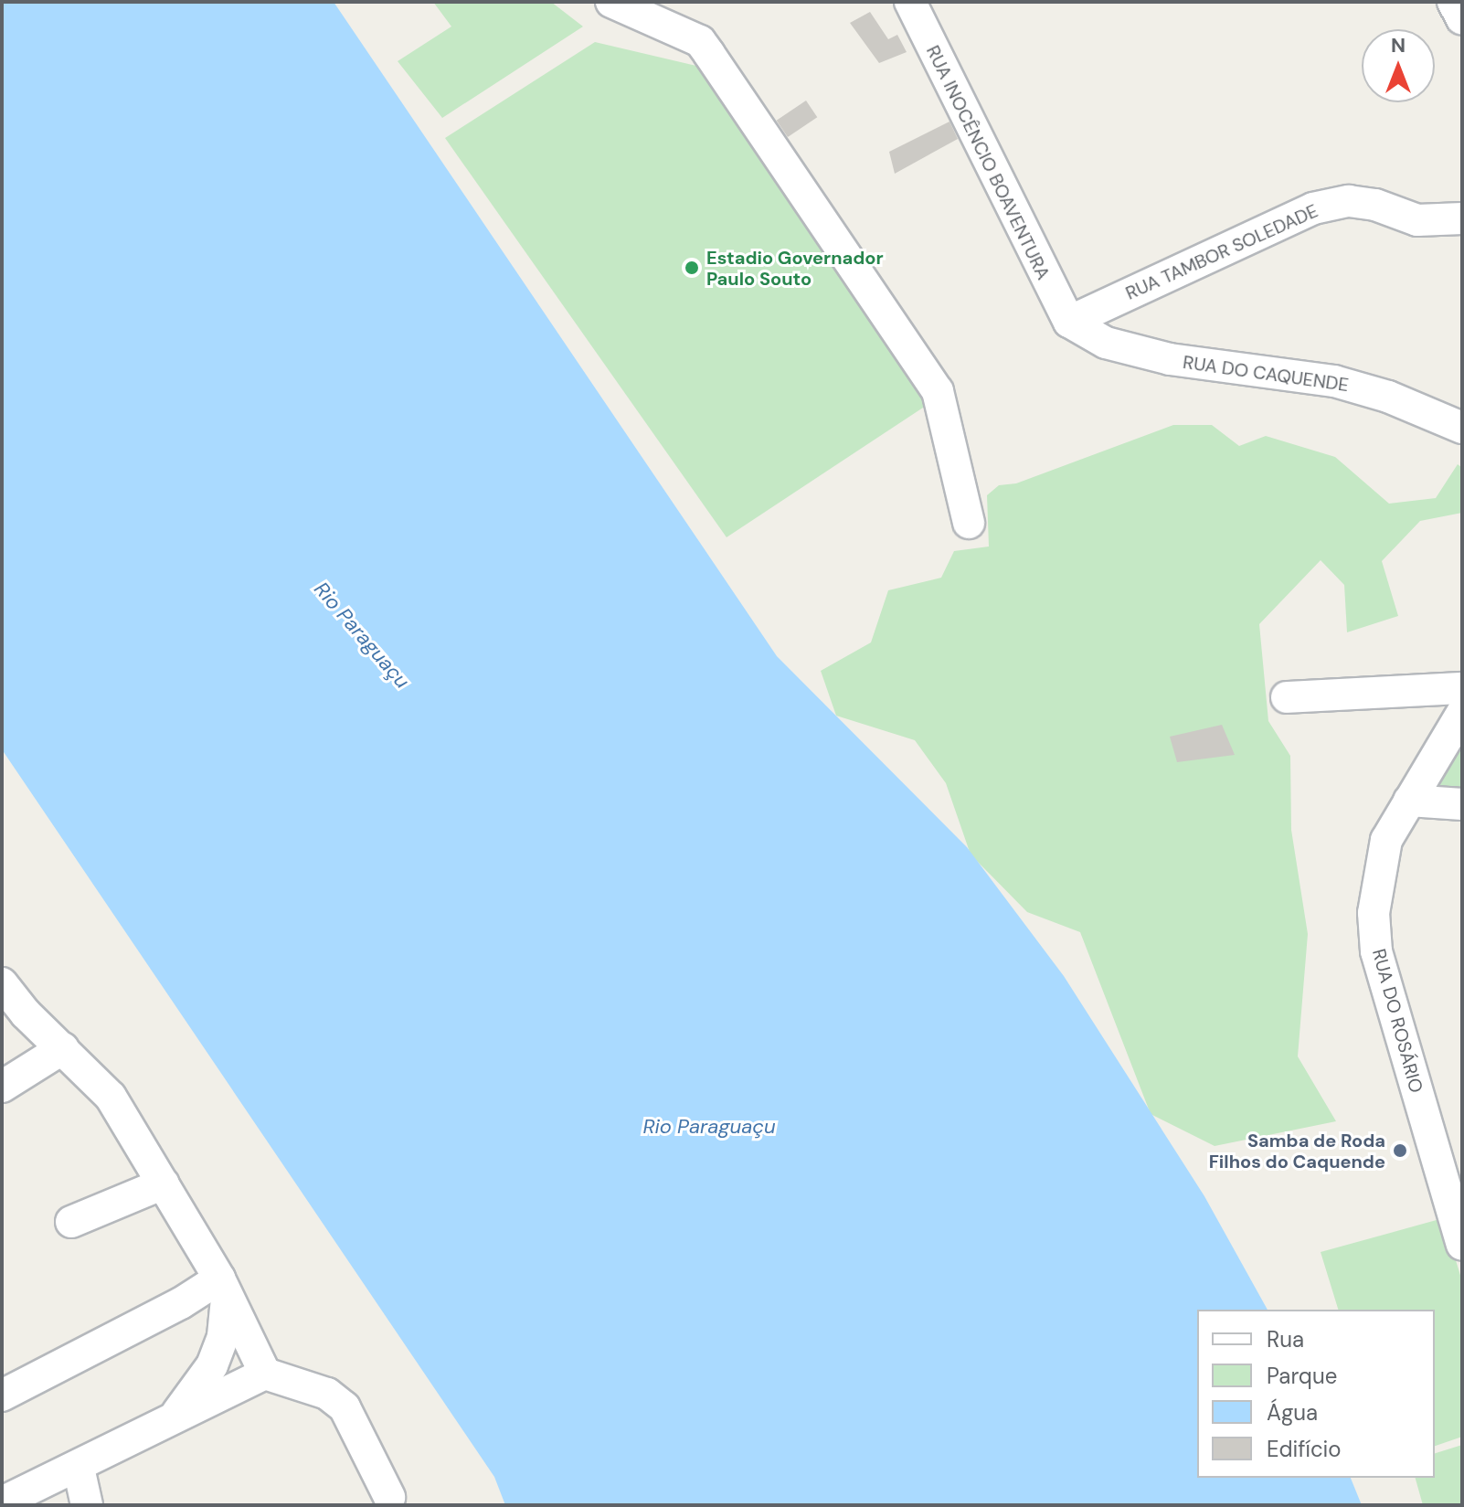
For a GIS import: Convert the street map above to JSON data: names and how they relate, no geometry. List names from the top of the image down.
{
  "streets": {
    "street": [
      "RUA INOCÊNCIO BOAVENTURA",
      "RUA TAMBOR SOLEDADE",
      "RUA DO CAQUENDE",
      "RUA DO ROSÁRIO"
    ]
  },
  "crossings": [
    ["RUA INOCÊNCIO BOAVENTURA", "RUA TAMBOR SOLEDADE"],
    ["RUA INOCÊNCIO BOAVENTURA", "RUA DO CAQUENDE"],
    ["RUA TAMBOR SOLEDADE", "RUA DO CAQUENDE"]
  ],
  "water": ["Rio Paraguaçu"],
  "places": ["Estadio Governador Paulo Souto", "Samba de Roda Filhos do Caquende"],
  "legend": [
    "Rua",
    "Parque",
    "Água",
    "Edifício"
  ],
  "north": "top"
}
